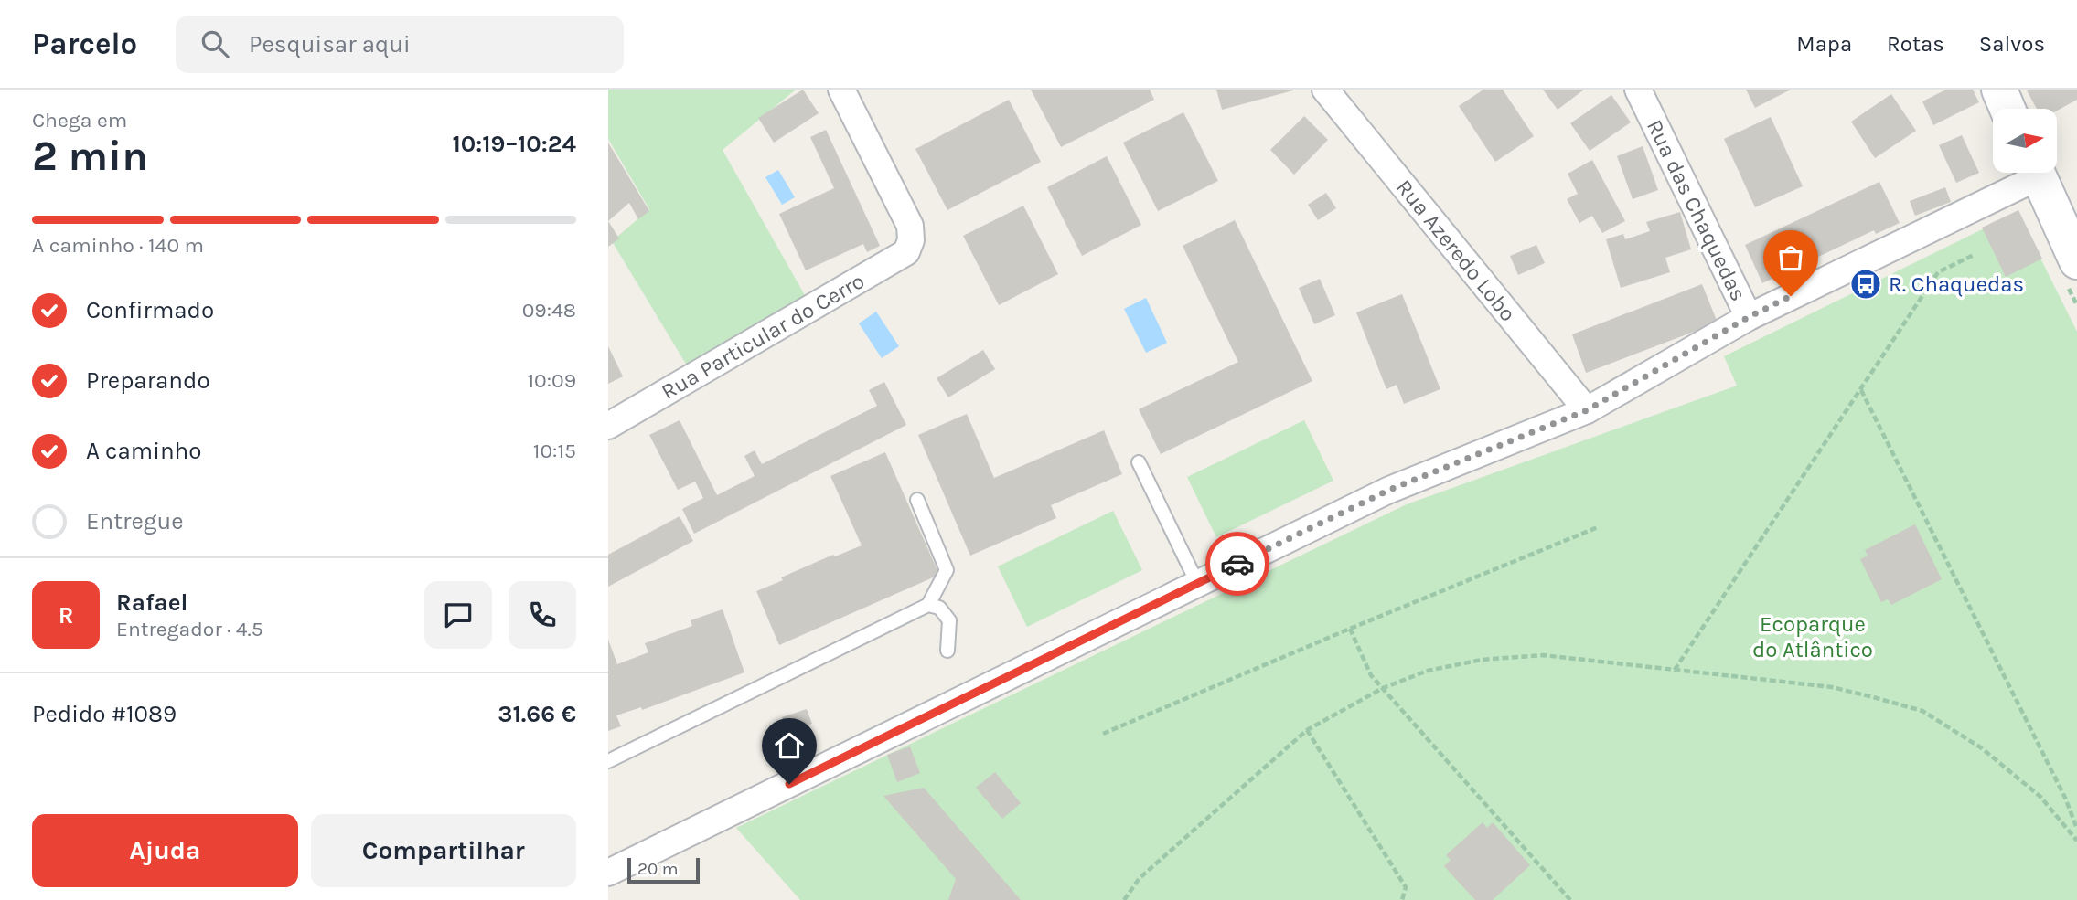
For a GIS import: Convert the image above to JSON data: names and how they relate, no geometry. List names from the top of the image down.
{
  "streets": {
    "street": ["Rua das Chaquedas", "Rua Azeredo Lobo", "Rua Particular do Cerro"]
  },
  "parks": ["Ecoparque do Atlântico"],
  "places": {
    "bus stop": ["R. Chaquedas"]
  },
  "scale_bar": "20 m",
  "north": "right",
  "page": {
    "header": "Parcelo",
    "search": "Pesquisar aqui",
    "nav": ["Mapa", "Rotas", "Salvos"],
    "heading": ["2 min", "Chega em", "10:19–10:24"],
    "panel": [
      "Rafael",
      "Entregador · 4.5",
      "Pedido #1089",
      "31.66 €"
    ],
    "bar": "A caminho · 140 m",
    "list": [
      ["Confirmado", "09:48"],
      ["Preparando", "10:09"],
      ["A caminho", "10:15"],
      "Entregue"
    ],
    "round": "R",
    "buttons": ["Ajuda", "Compartilhar"],
    "scale": "20 m"
  }
}
